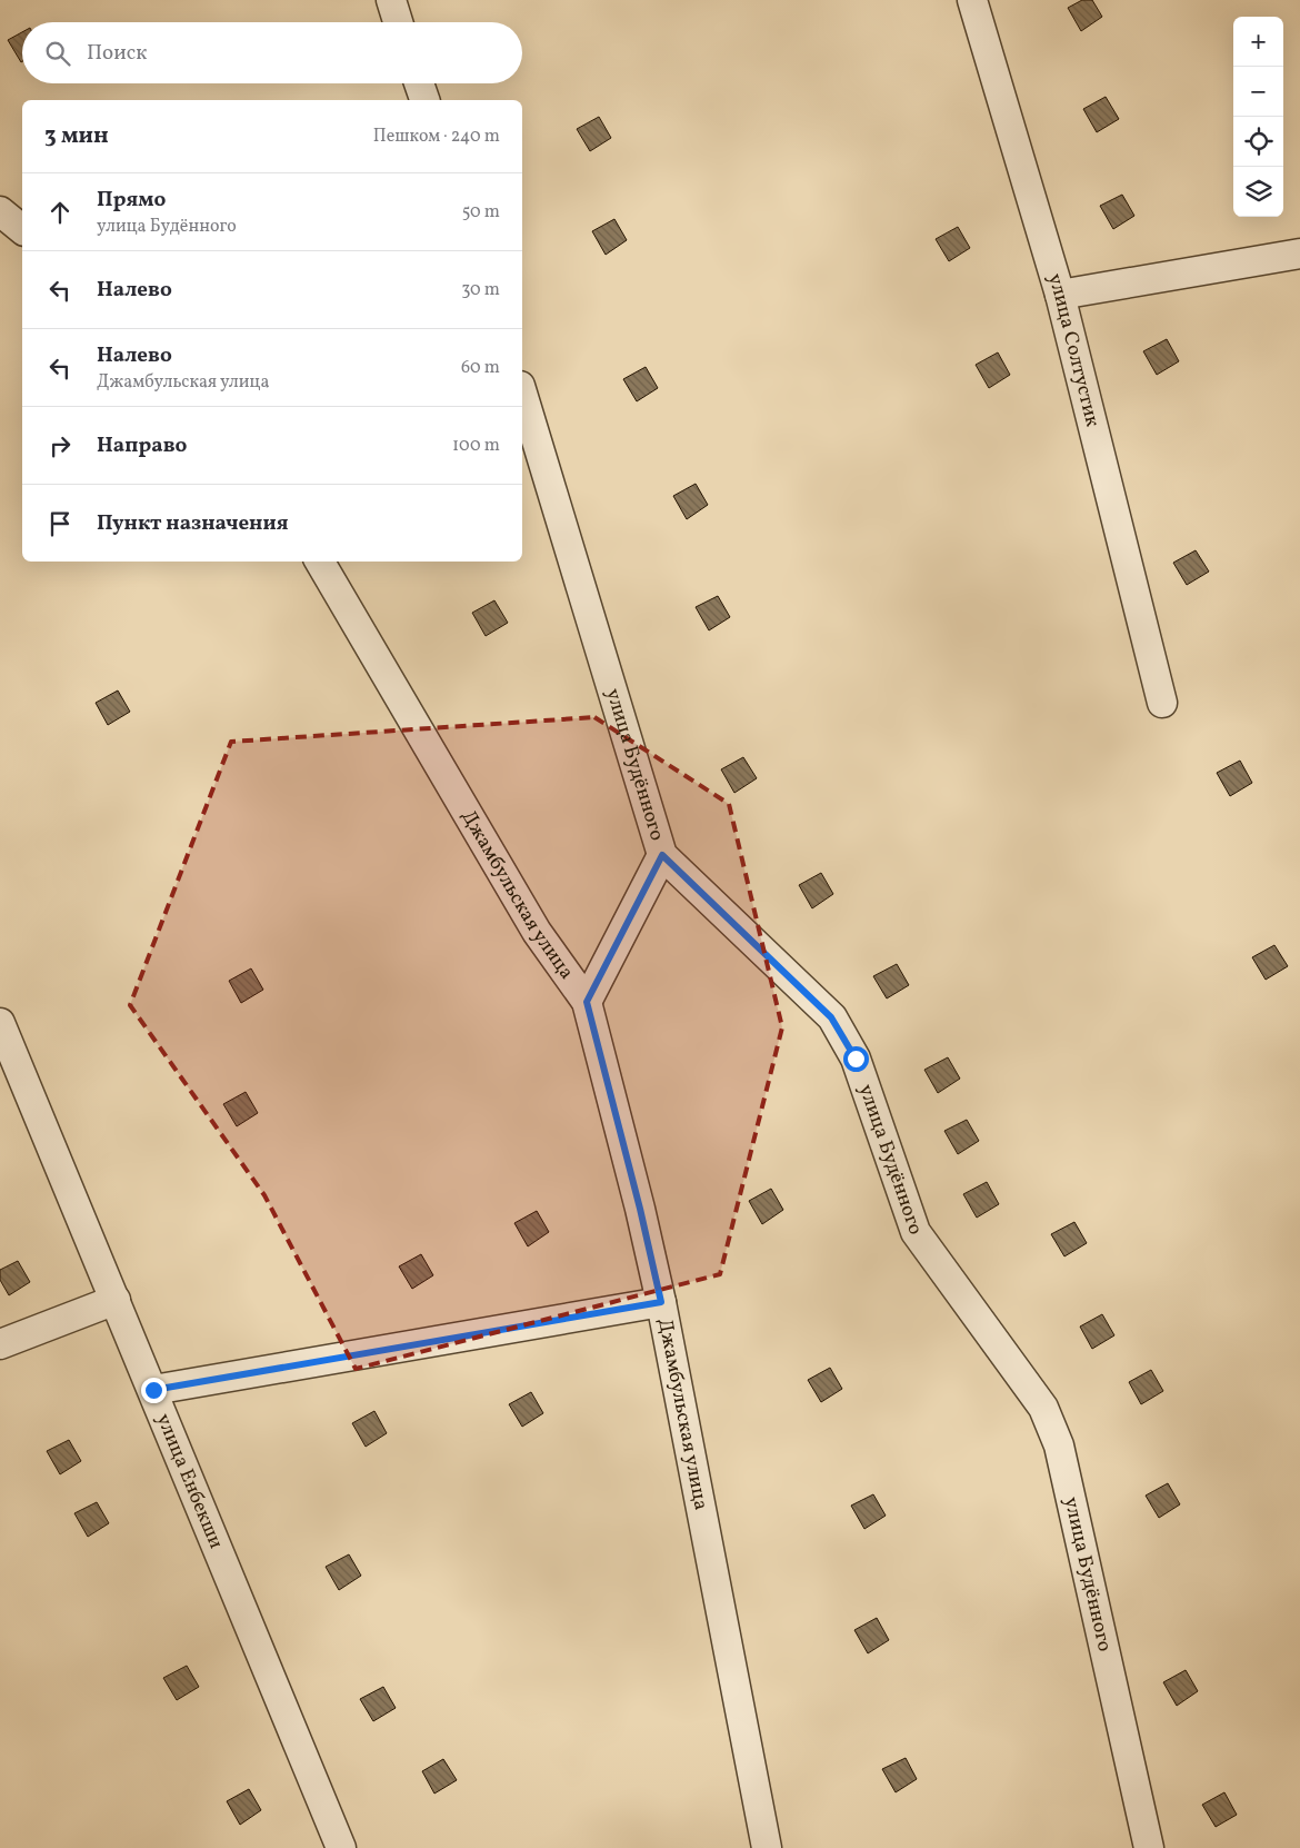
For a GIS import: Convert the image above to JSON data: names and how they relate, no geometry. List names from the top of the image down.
{
  "streets": {
    "street": [
      "улица Солтустик",
      "улица Будённого",
      "Джамбульская улица",
      "улица Енбекши"
    ]
  },
  "page": {
    "map_buttons": ["+", "−"],
    "search": "Поиск",
    "heading": ["3 мин", "Пешком · 240 m"],
    "list": [
      ["Прямо", "улица Будённого", "50 m"],
      ["Налево", "30 m"],
      ["Налево", "Джамбульская улица", "60 m"],
      ["Направо", "100 m"],
      "Пункт назначения"
    ]
  }
}
